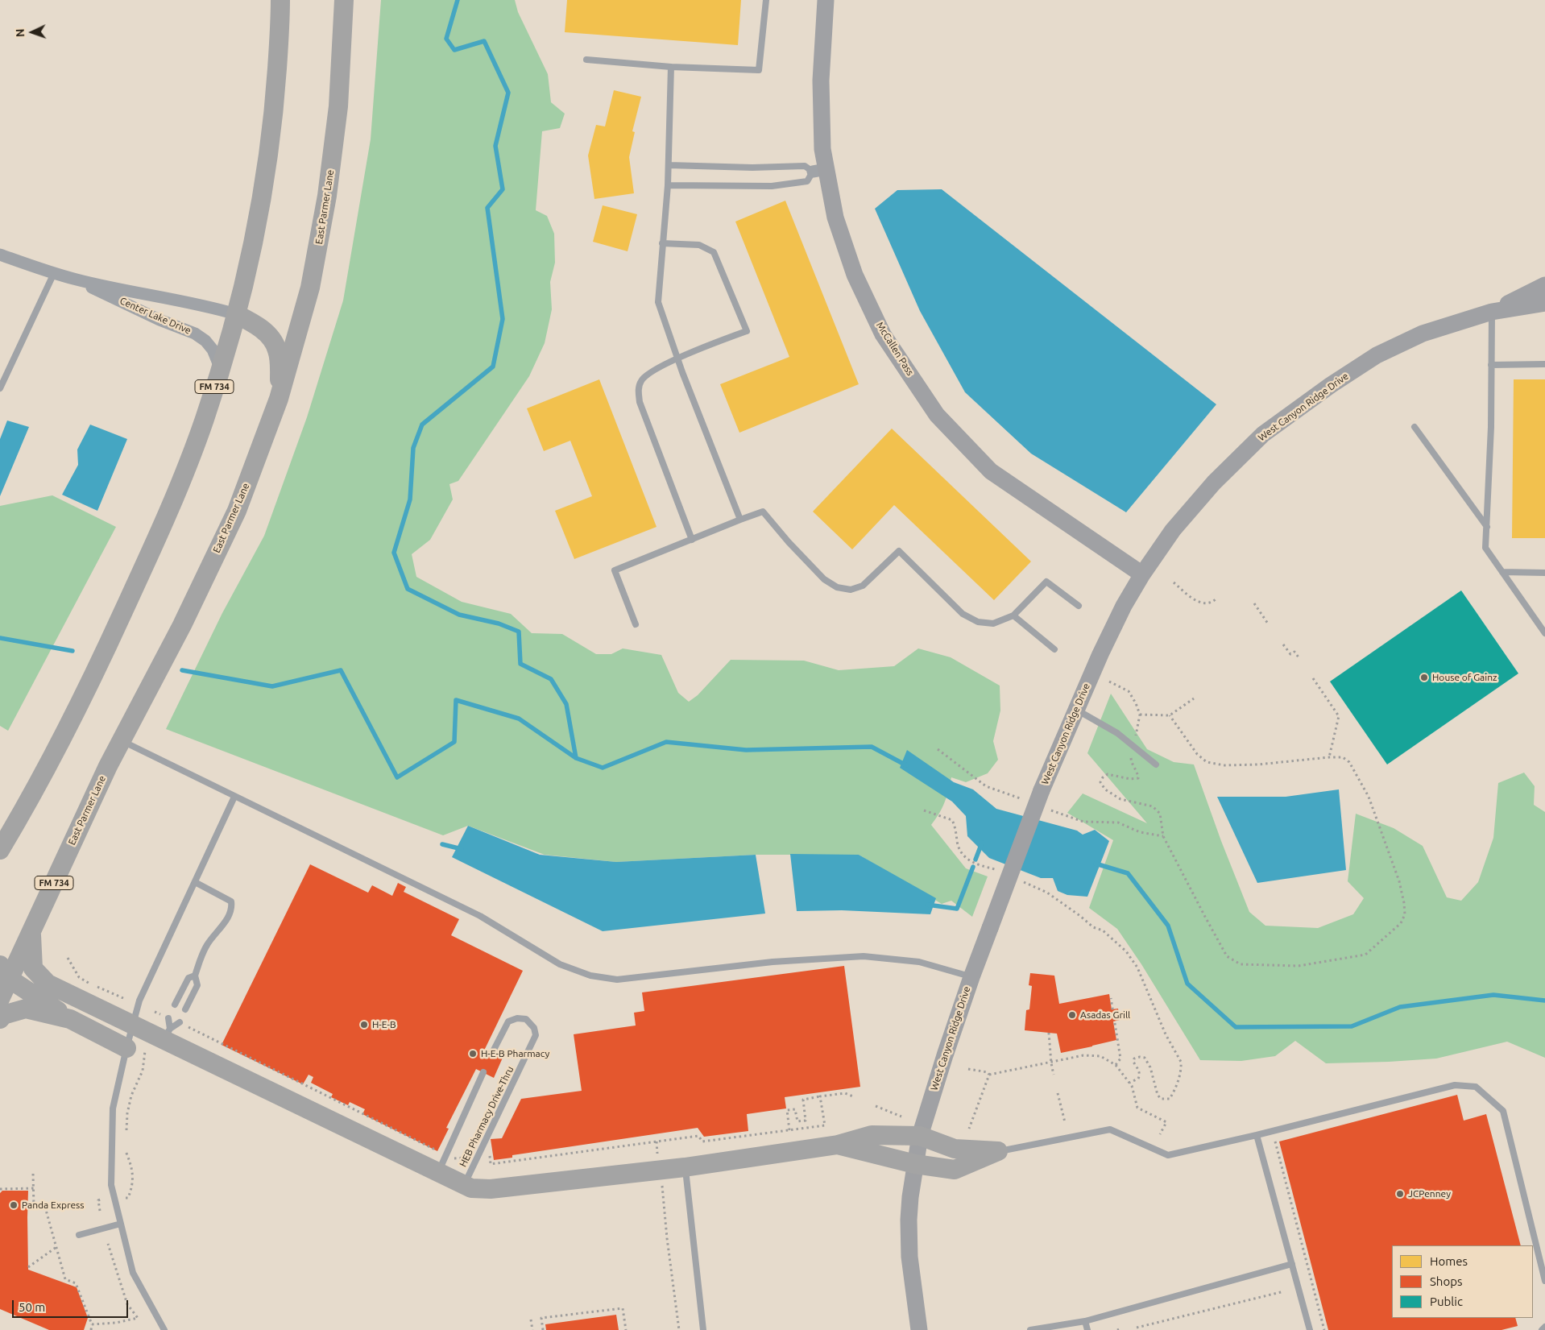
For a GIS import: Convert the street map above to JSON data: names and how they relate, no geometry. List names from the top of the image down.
{
  "streets": {
    "main road": ["East Parmer Lane", "FM 734"],
    "street": ["Center Lake Drive", "McCallen Pass", "West Canyon Ridge Drive"],
    "lane": ["HEB Pharmacy Drive-Thru"]
  },
  "crossings": [
    ["Center Lake Drive", "FM 734"],
    ["McCallen Pass", "West Canyon Ridge Drive"]
  ],
  "places": [
    "House of Gainz",
    "Asadas Grill",
    "H-E-B",
    "H-E-B Pharmacy",
    "JCPenney",
    "Panda Express"
  ],
  "legend": ["Homes", "Shops", "Public"],
  "scale_bar": "50 m",
  "north": "left"
}
